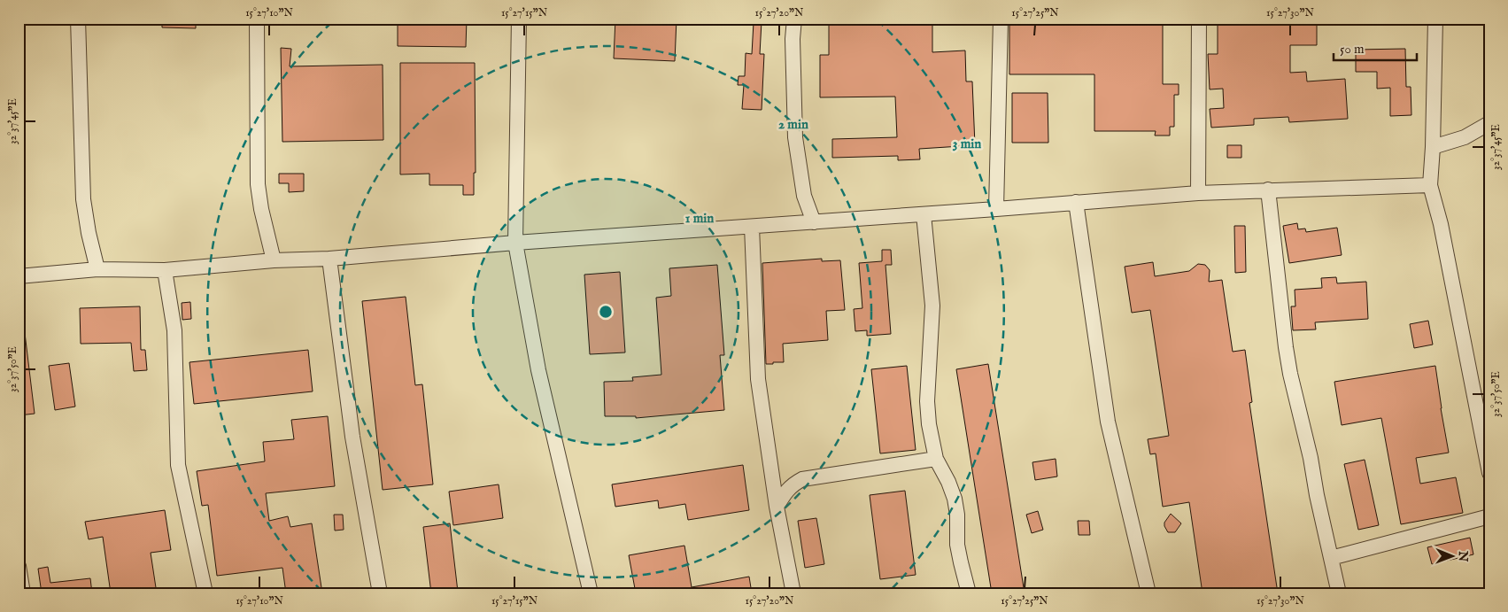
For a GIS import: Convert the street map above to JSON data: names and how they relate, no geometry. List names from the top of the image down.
{
  "scale_bar": "50 m",
  "north": "right",
  "coordinates": [
    "15°27'10\"N",
    "15°27'15\"N",
    "15°27'20\"N",
    "15°27'25\"N",
    "15°27'30\"N",
    "32°37'45\"E",
    "32°37'50\"E"
  ],
  "rings": ["2 min", "3 min", "1 min"]
}
